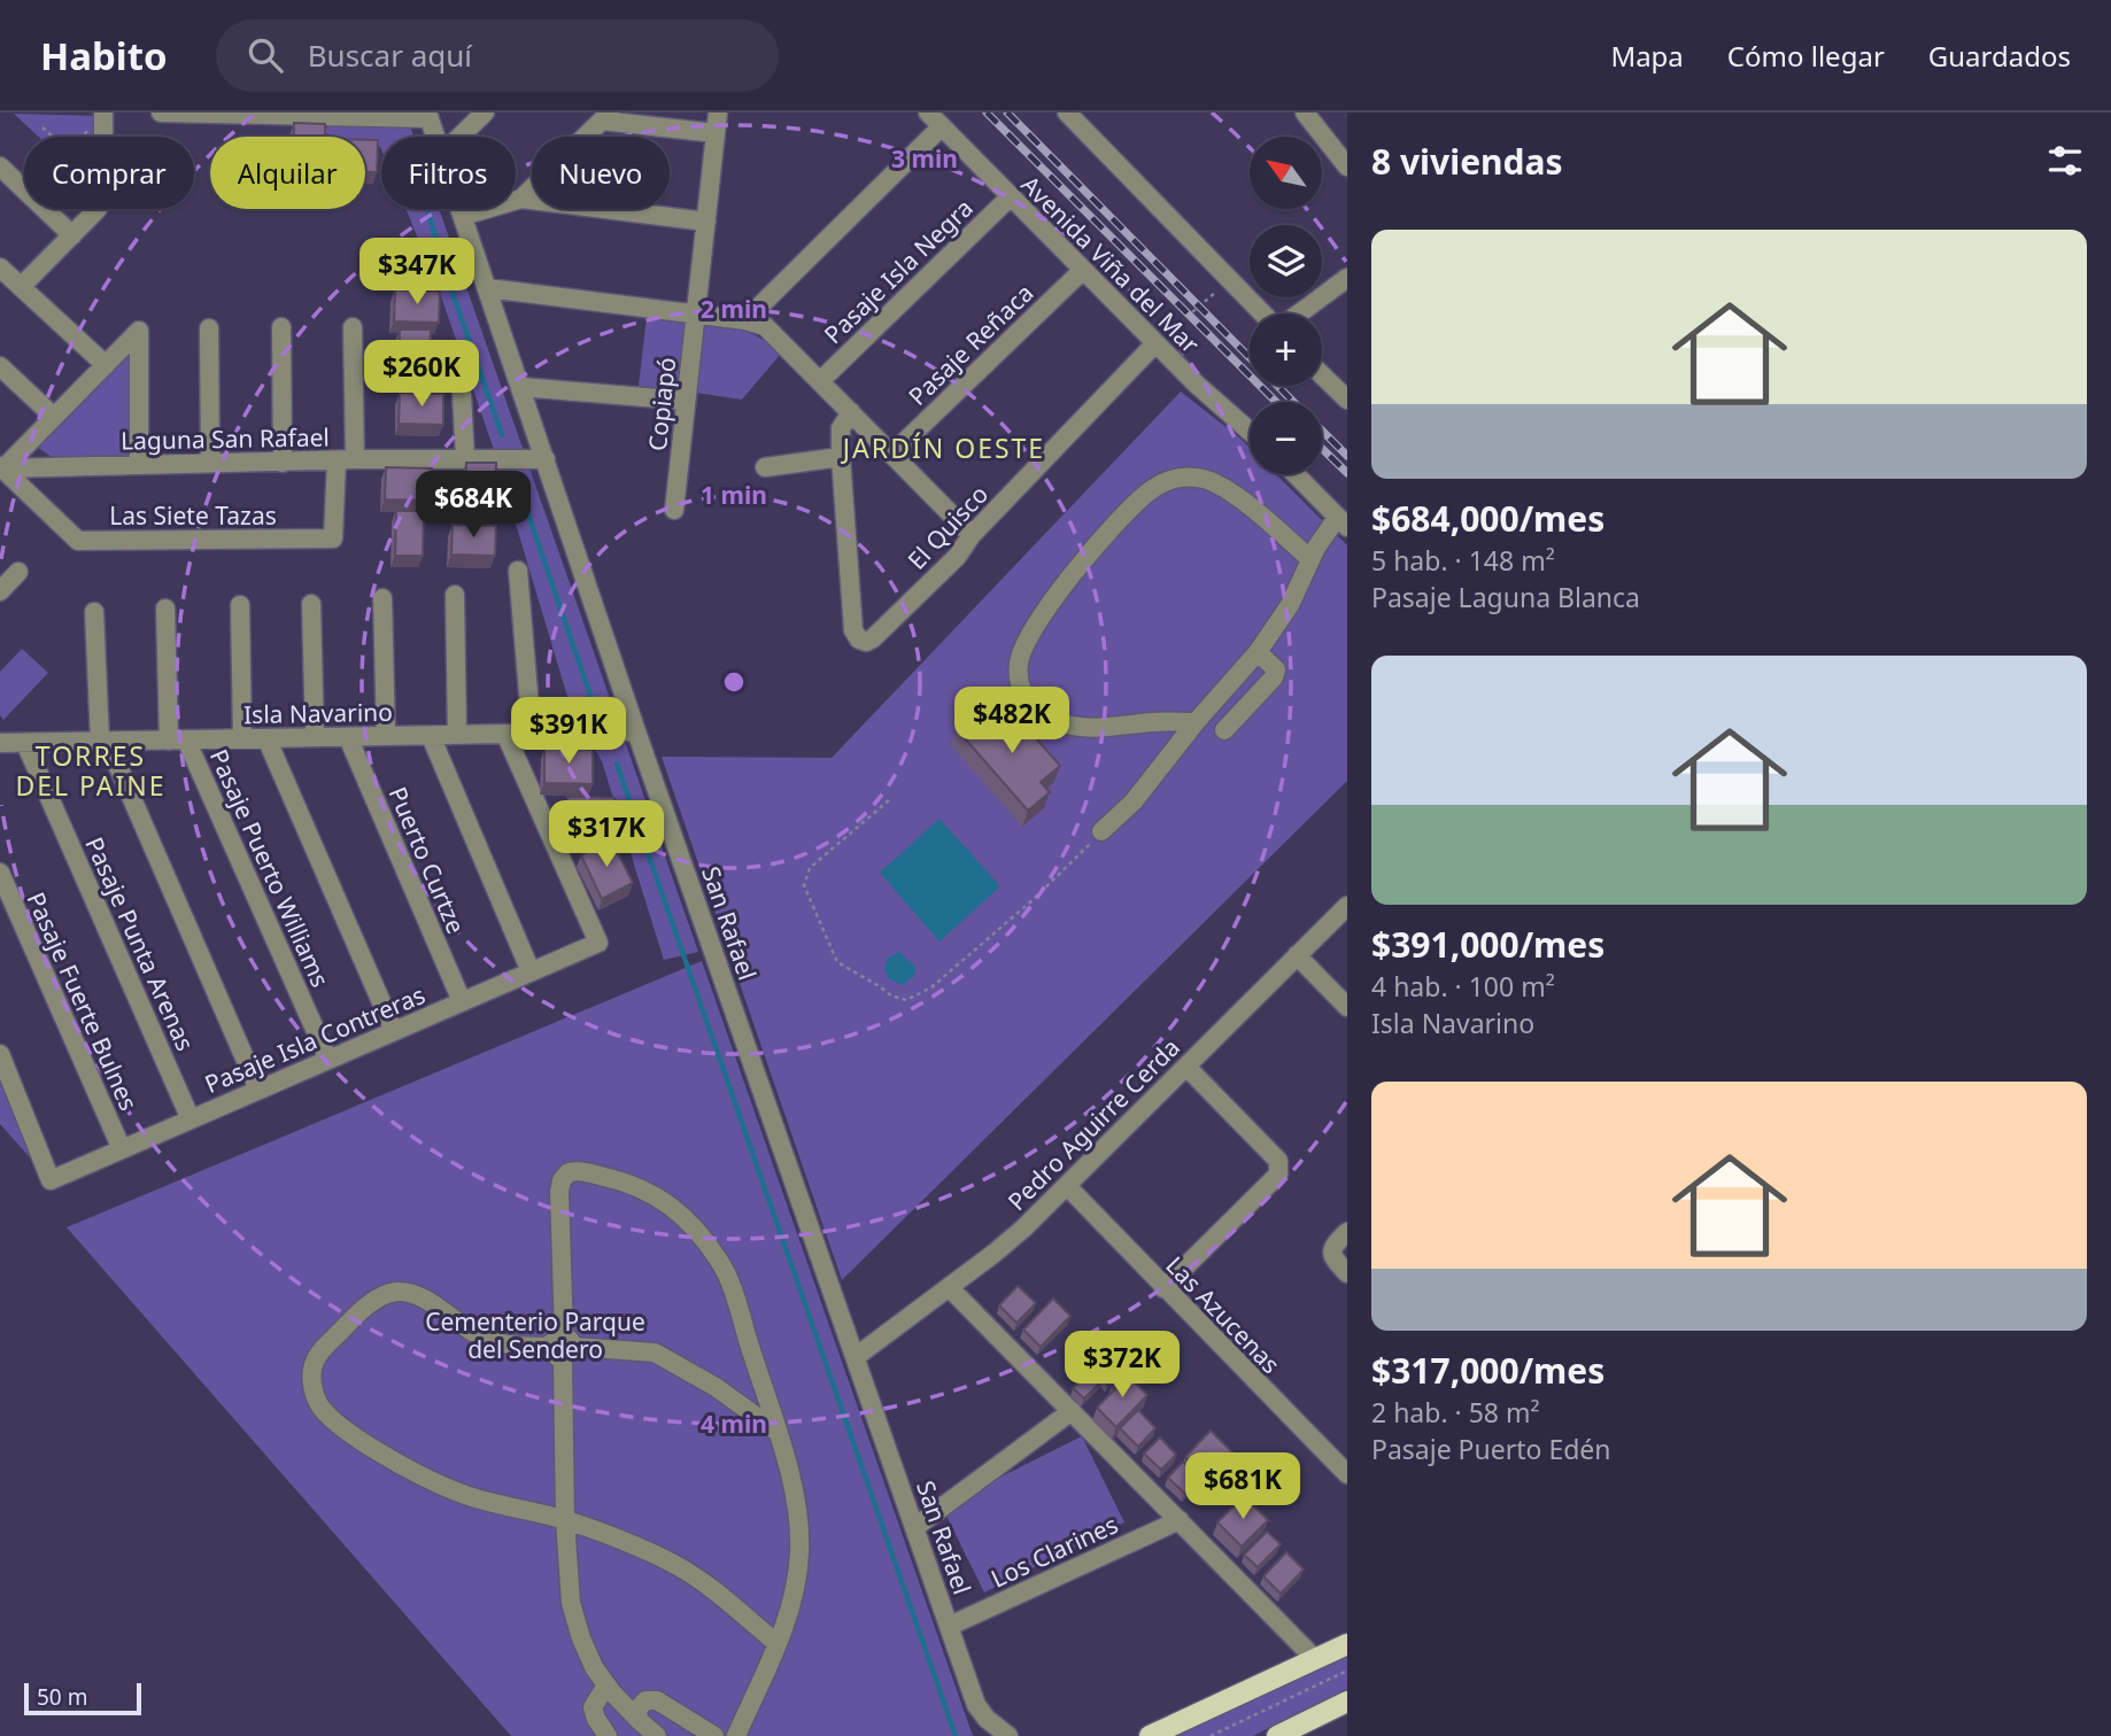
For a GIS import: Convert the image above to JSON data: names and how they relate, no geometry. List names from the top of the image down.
{
  "streets": {
    "street": [
      "Avenida Viña del Mar",
      "Pasaje Isla Negra",
      "Pasaje Reñaca",
      "Copiapó",
      "Laguna San Rafael",
      "Las Siete Tazas",
      "El Quisco",
      "Isla Navarino",
      "Puerto Curtze",
      "Pasaje Puerto Williams",
      "San Rafael",
      "Pasaje Punta Arenas",
      "Pasaje Fuerte Bulnes",
      "Pasaje Isla Contreras",
      "Pedro Aguirre Cerda",
      "Las Azucenas",
      "Los Clarines"
    ]
  },
  "crossings": [
    ["Avenida Viña del Mar", "Pasaje Isla Negra"],
    ["Avenida Viña del Mar", "Pasaje Reñaca"],
    ["Avenida Viña del Mar", "El Quisco"],
    ["Laguna San Rafael", "Las Siete Tazas"],
    ["Laguna San Rafael", "San Rafael"],
    ["Isla Navarino", "Puerto Curtze"],
    ["Isla Navarino", "Pasaje Puerto Williams"],
    ["Isla Navarino", "San Rafael"],
    ["Isla Navarino", "Pasaje Punta Arenas"],
    ["Isla Navarino", "Pasaje Isla Contreras"],
    ["Puerto Curtze", "Pasaje Isla Contreras"],
    ["Pasaje Puerto Williams", "Pasaje Isla Contreras"],
    ["San Rafael", "Pedro Aguirre Cerda"],
    ["San Rafael", "Los Clarines"],
    ["Pasaje Punta Arenas", "Pasaje Isla Contreras"],
    ["Pasaje Fuerte Bulnes", "Pasaje Isla Contreras"],
    ["Pedro Aguirre Cerda", "Las Azucenas"]
  ],
  "districts": ["JARDÍN OESTE", "TORRES DEL PAINE"],
  "parks": ["Cementerio Parque del Sendero"],
  "scale_bar": "50 m",
  "north": "top left",
  "page": {
    "header": "Habito",
    "search": "Buscar aquí",
    "nav": ["Mapa", "Cómo llegar", "Guardados"],
    "heading": "8 viviendas",
    "map_buttons": ["+", "−"],
    "chip": [
      "Comprar",
      "Alquilar",
      "Filtros",
      "Nuevo"
    ],
    "list": [
      {
        "name": "$684,000/mes",
        "note": "5 hab. · 148 m² · Pasaje Laguna Blanca"
      },
      {
        "name": "$391,000/mes",
        "note": "4 hab. · 100 m² · Isla Navarino"
      },
      {
        "name": "$317,000/mes",
        "note": "2 hab. · 58 m² · Pasaje Puerto Edén"
      }
    ],
    "price": [
      "$347K",
      "$260K",
      "$684K",
      "$482K",
      "$391K",
      "$317K",
      "$372K",
      "$681K"
    ],
    "scale": "50 m"
  },
  "rings": [
    "3 min",
    "2 min",
    "1 min",
    "4 min"
  ]
}
